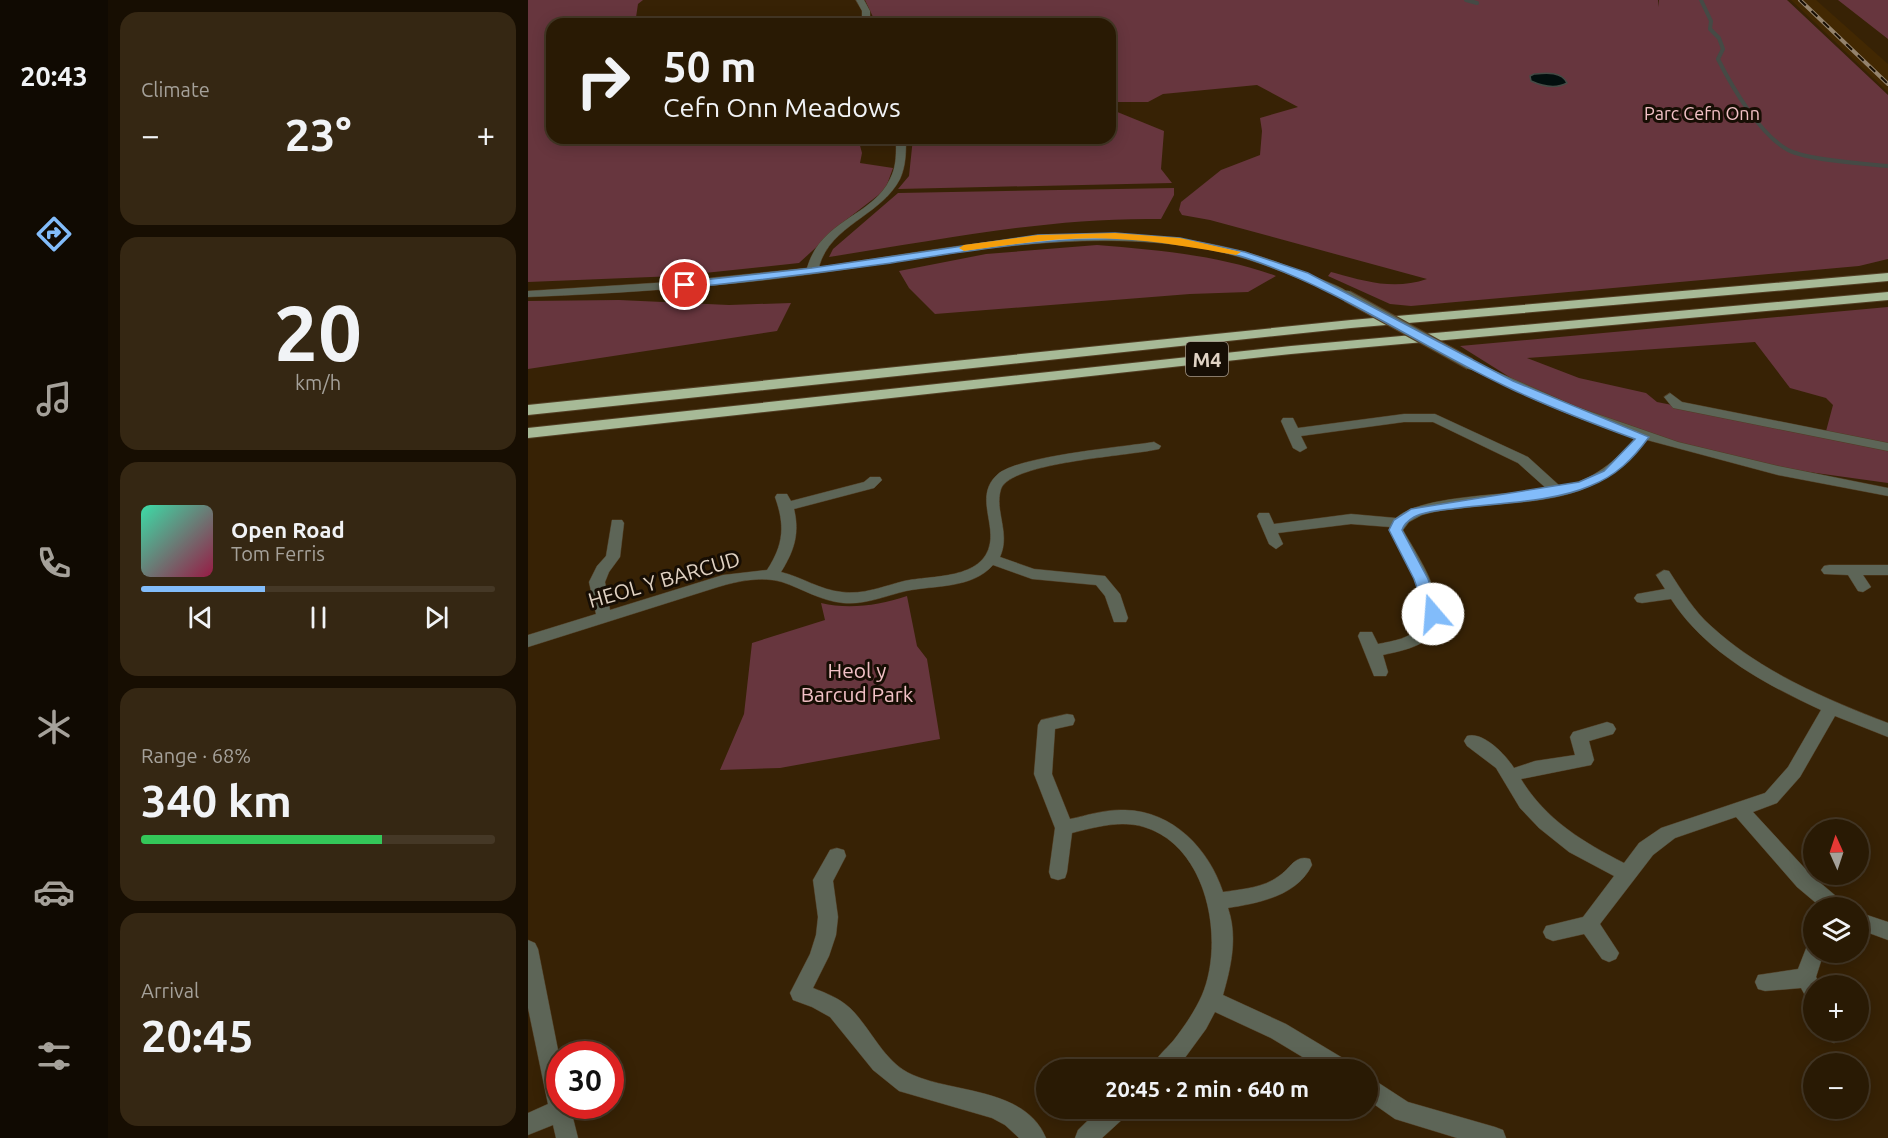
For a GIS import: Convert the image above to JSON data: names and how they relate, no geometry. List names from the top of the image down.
{
  "streets": {
    "highway": ["M4"],
    "street": ["HEOL Y BARCUD"]
  },
  "parks": ["Parc Cefn Onn", "Heol y Barcud Park"],
  "north": "top",
  "page": {
    "tabs": "20:43",
    "tile": [
      "Climate",
      ["20", "km/h"],
      ["Range · 68%", "340 km"],
      ["Arrival", "20:45"]
    ],
    "turn": ["50 m", "Cefn Onn Meadows"],
    "heat": ["−", "23°", "+"],
    "song": ["Open Road", "Tom Ferris"],
    "map_buttons": ["+", "−"],
    "limit": "30",
    "trip": "20:45 · 2 min · 640 m"
  }
}
